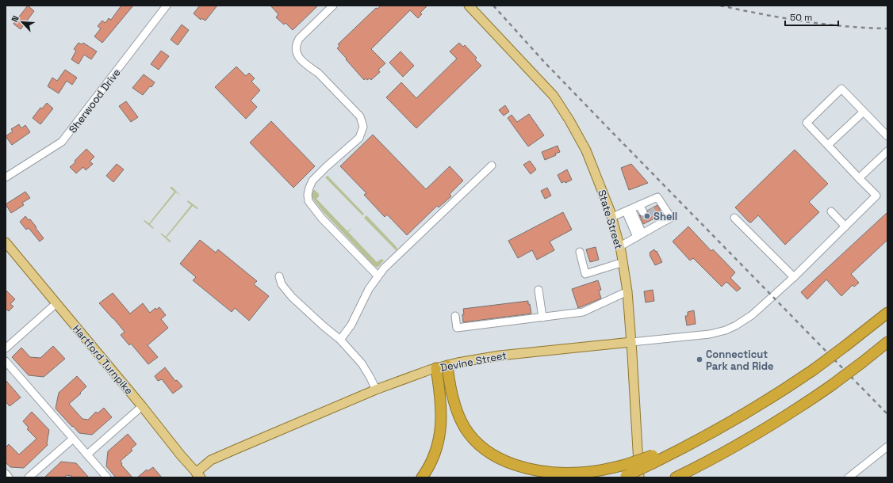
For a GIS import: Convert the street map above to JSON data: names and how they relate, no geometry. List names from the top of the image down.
{
  "streets": {
    "main road": ["State Street", "Hartford Turnpike", "Devine Street"],
    "street": ["Sherwood Drive"]
  },
  "crossings": [
    ["State Street", "Devine Street"],
    ["Hartford Turnpike", "Devine Street"]
  ],
  "places": ["Shell", "Connecticut Park and Ride"],
  "scale_bar": "50 m",
  "north": "top left"
}
